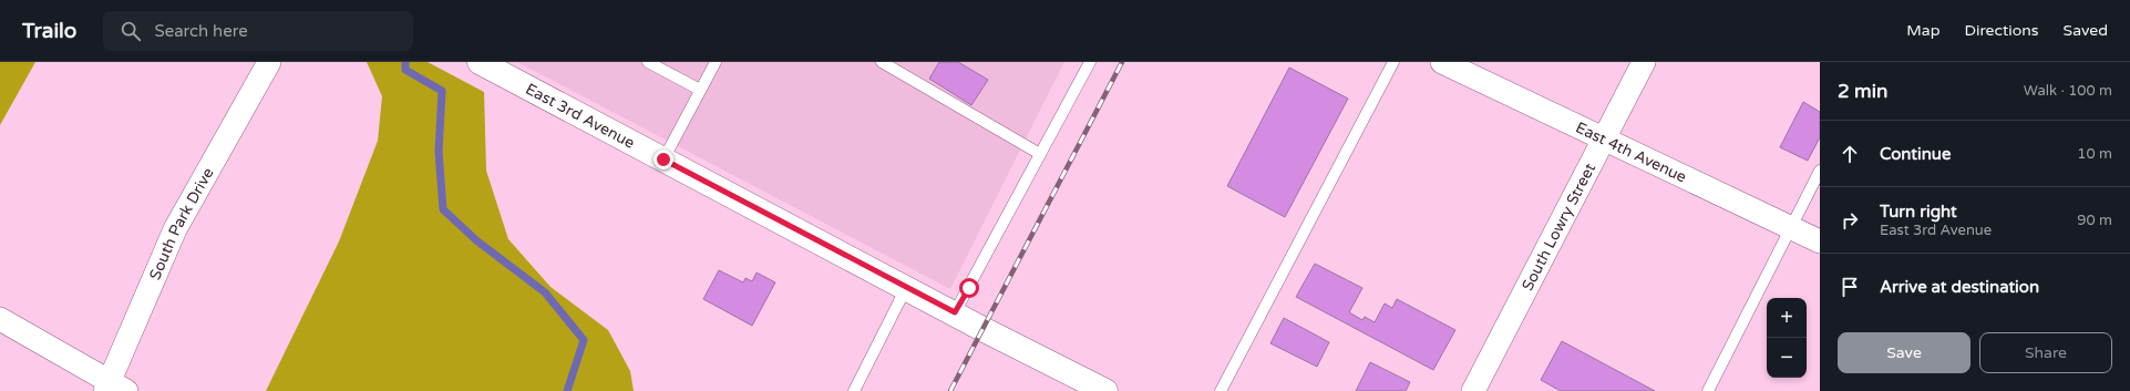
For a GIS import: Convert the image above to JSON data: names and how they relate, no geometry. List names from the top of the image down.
{
  "streets": {
    "street": [
      "East 3rd Avenue",
      "East 4th Avenue",
      "South Park Drive",
      "South Lowry Street"
    ]
  },
  "crossings": [
    ["East 4th Avenue", "South Lowry Street"]
  ],
  "page": {
    "header": "Trailo",
    "search": "Search here",
    "nav": ["Map", "Directions", "Saved"],
    "heading": ["2 min", "Walk · 100 m"],
    "list": [
      ["Continue", "10 m"],
      ["Turn right", "East 3rd Avenue", "90 m"],
      "Arrive at destination"
    ],
    "map_buttons": ["+", "−"],
    "buttons": ["Save", "Share"]
  }
}
